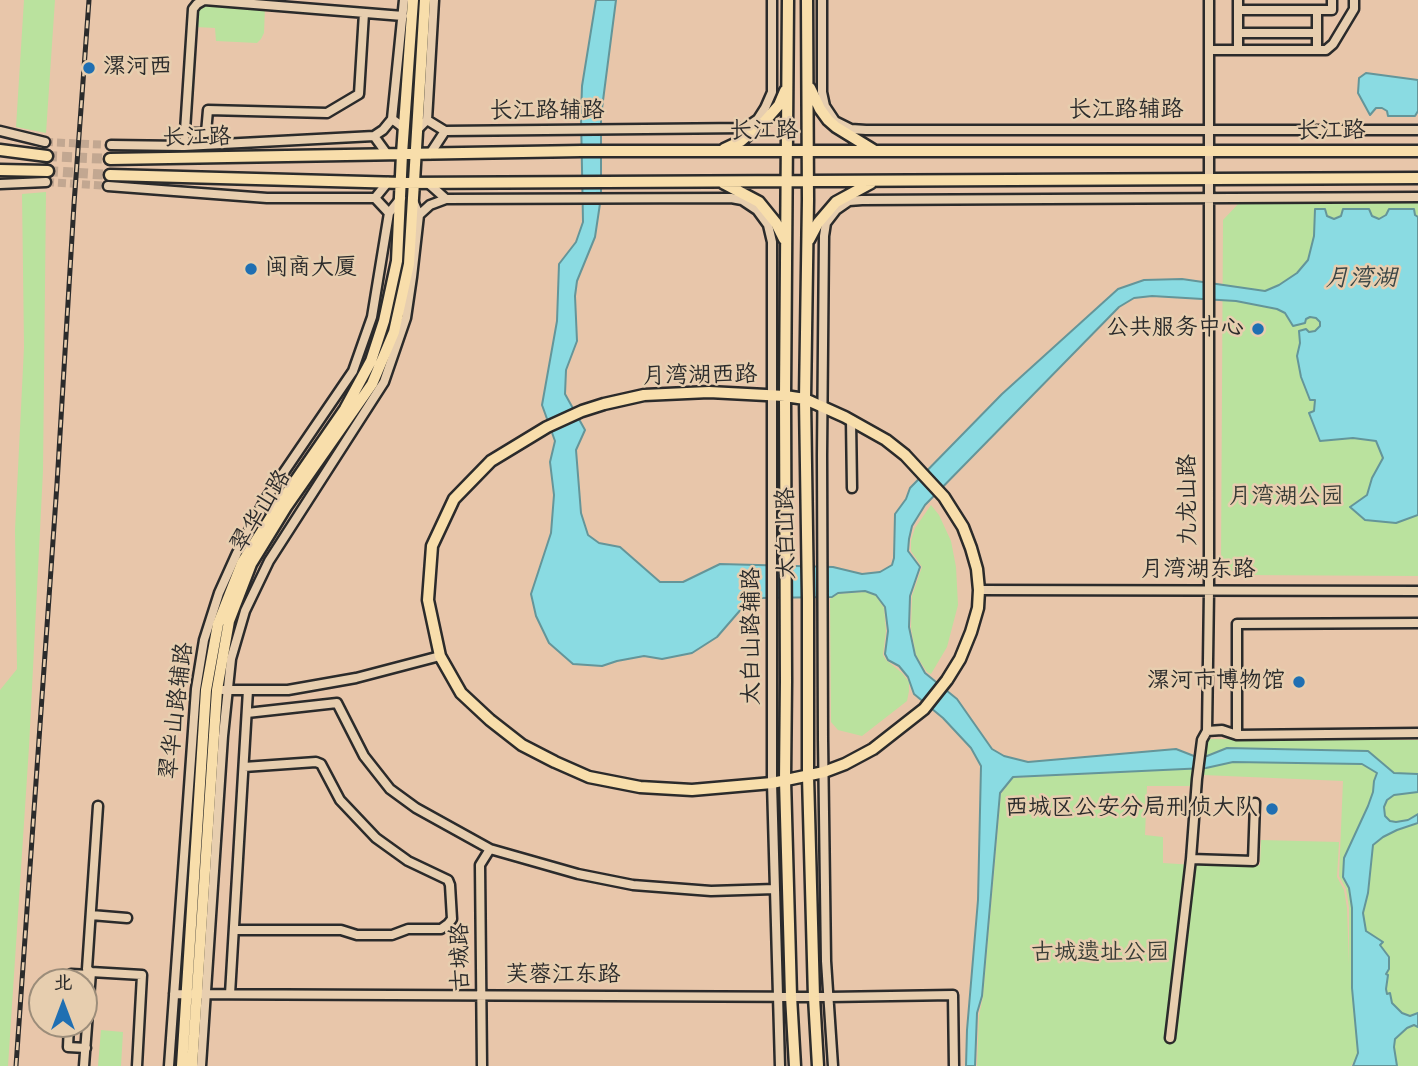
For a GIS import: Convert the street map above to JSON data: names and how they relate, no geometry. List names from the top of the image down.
{
  "streets": {
    "main road": [
      "长江路",
      "月湾湖西路",
      "翠华山路",
      "太白山路"
    ],
    "street": [
      "长江路辅路",
      "九龙山路",
      "月湾湖东路",
      "太白山路辅路",
      "翠华山路辅路",
      "古城路",
      "芙蓉江东路"
    ]
  },
  "crossings": [
    ["长江路辅路", "九龙山路"],
    ["长江路", "九龙山路"],
    ["长江路", "翠华山路"],
    ["长江路", "太白山路"],
    ["月湾湖西路", "太白山路"],
    ["月湾湖西路", "太白山路辅路"],
    ["九龙山路", "月湾湖东路"],
    ["翠华山路", "翠华山路辅路"],
    ["翠华山路", "芙蓉江东路"],
    ["太白山路", "芙蓉江东路"],
    ["太白山路辅路", "芙蓉江东路"],
    ["翠华山路辅路", "芙蓉江东路"],
    ["古城路", "芙蓉江东路"]
  ],
  "water": ["月湾湖"],
  "parks": ["月湾湖公园", "古城遗址公园"],
  "places": [
    "漯河西",
    "闽商大厦",
    "公共服务中心",
    "漯河市博物馆",
    "西城区公安分局刑侦大队"
  ],
  "north": "top"
}
